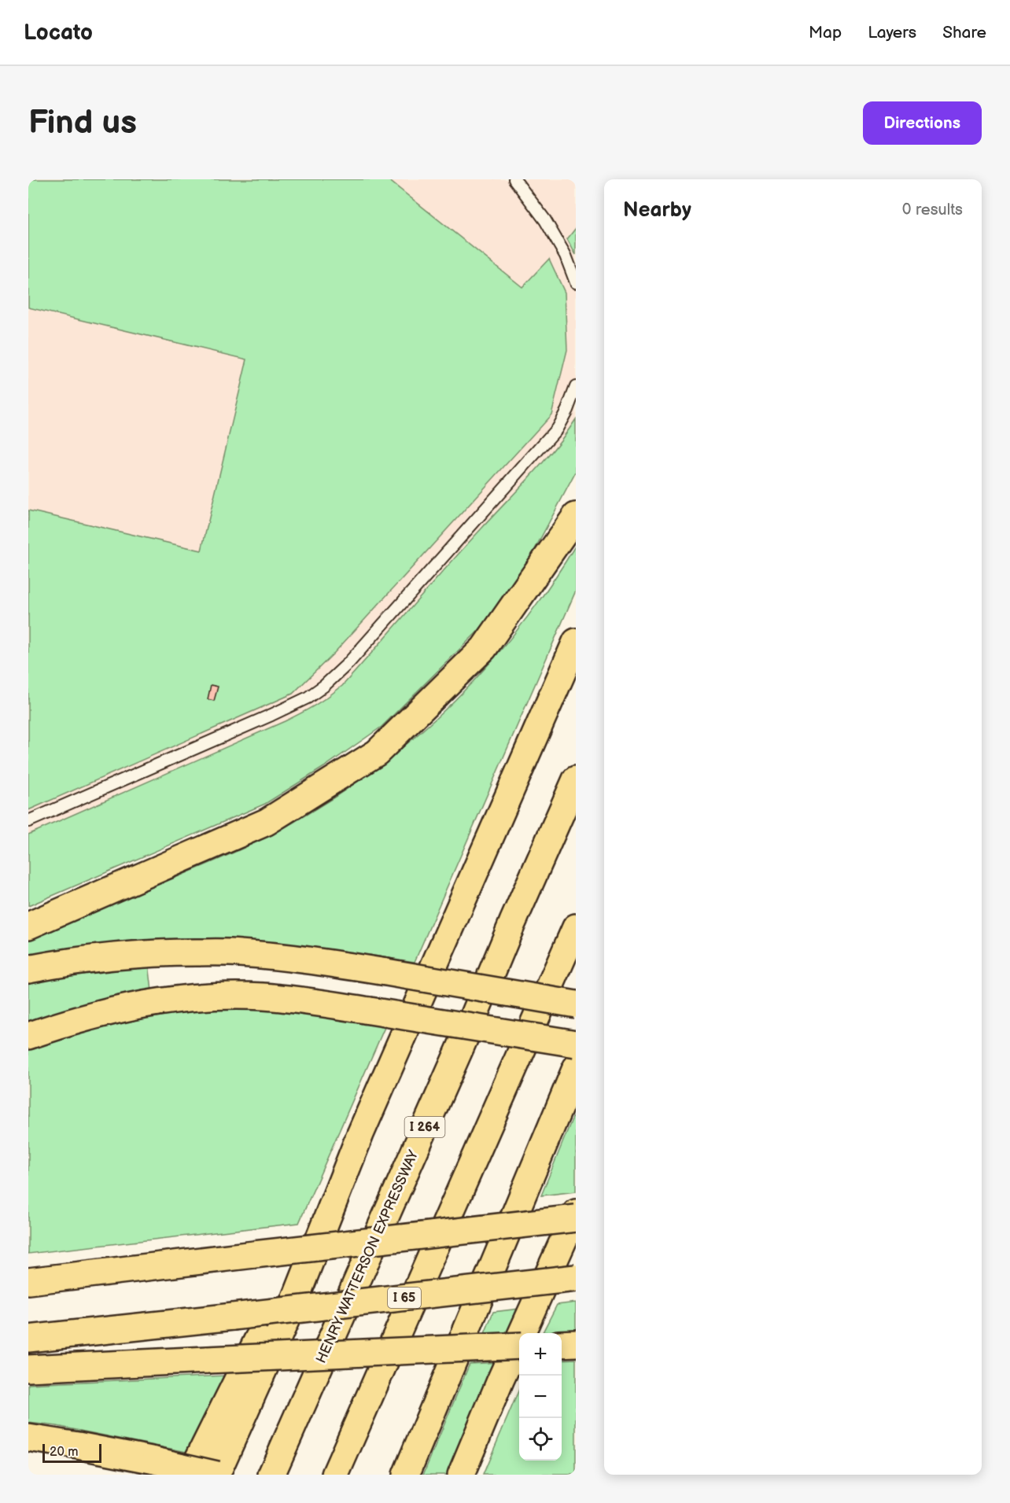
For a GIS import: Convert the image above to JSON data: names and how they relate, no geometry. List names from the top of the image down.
{
  "streets": {
    "highway": ["I 264", "HENRY WATTERSON EXPRESSWAY", "I 65"]
  },
  "scale_bar": "20 m",
  "page": {
    "header": "Locato",
    "nav": ["Map", "Layers", "Share"],
    "buttons": "Directions",
    "title": "Find us",
    "heading": ["Nearby", "0 results"],
    "map_buttons": ["+", "−"],
    "scale": "20 m"
  }
}
